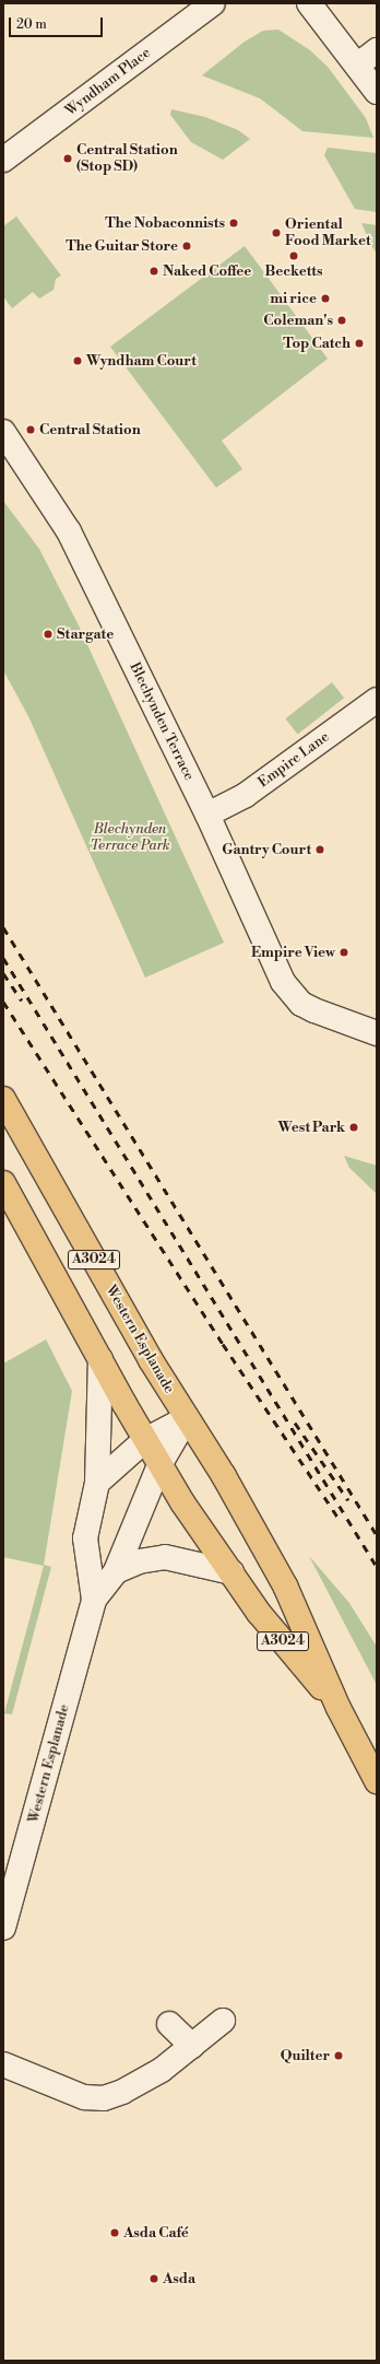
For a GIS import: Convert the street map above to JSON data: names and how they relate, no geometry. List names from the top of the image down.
{
  "streets": {
    "main road": ["A3024", "Western Esplanade"],
    "street": ["Wyndham Place", "Blechynden Terrace", "Empire Lane"]
  },
  "crossings": [
    ["Blechynden Terrace", "Empire Lane"]
  ],
  "parks": ["Blechynden Terrace Park"],
  "places": [
    "Central Station (Stop SD)",
    "The Nobaconnists",
    "Oriental Food Market",
    "The Guitar Store",
    "Becketts",
    "Naked Coffee",
    "mi rice",
    "Coleman's",
    "Top Catch",
    "Wyndham Court",
    "Central Station",
    "Stargate",
    "Gantry Court",
    "Empire View",
    "West Park",
    "Quilter",
    "Asda Café",
    "Asda"
  ],
  "scale_bar": "20 m"
}
